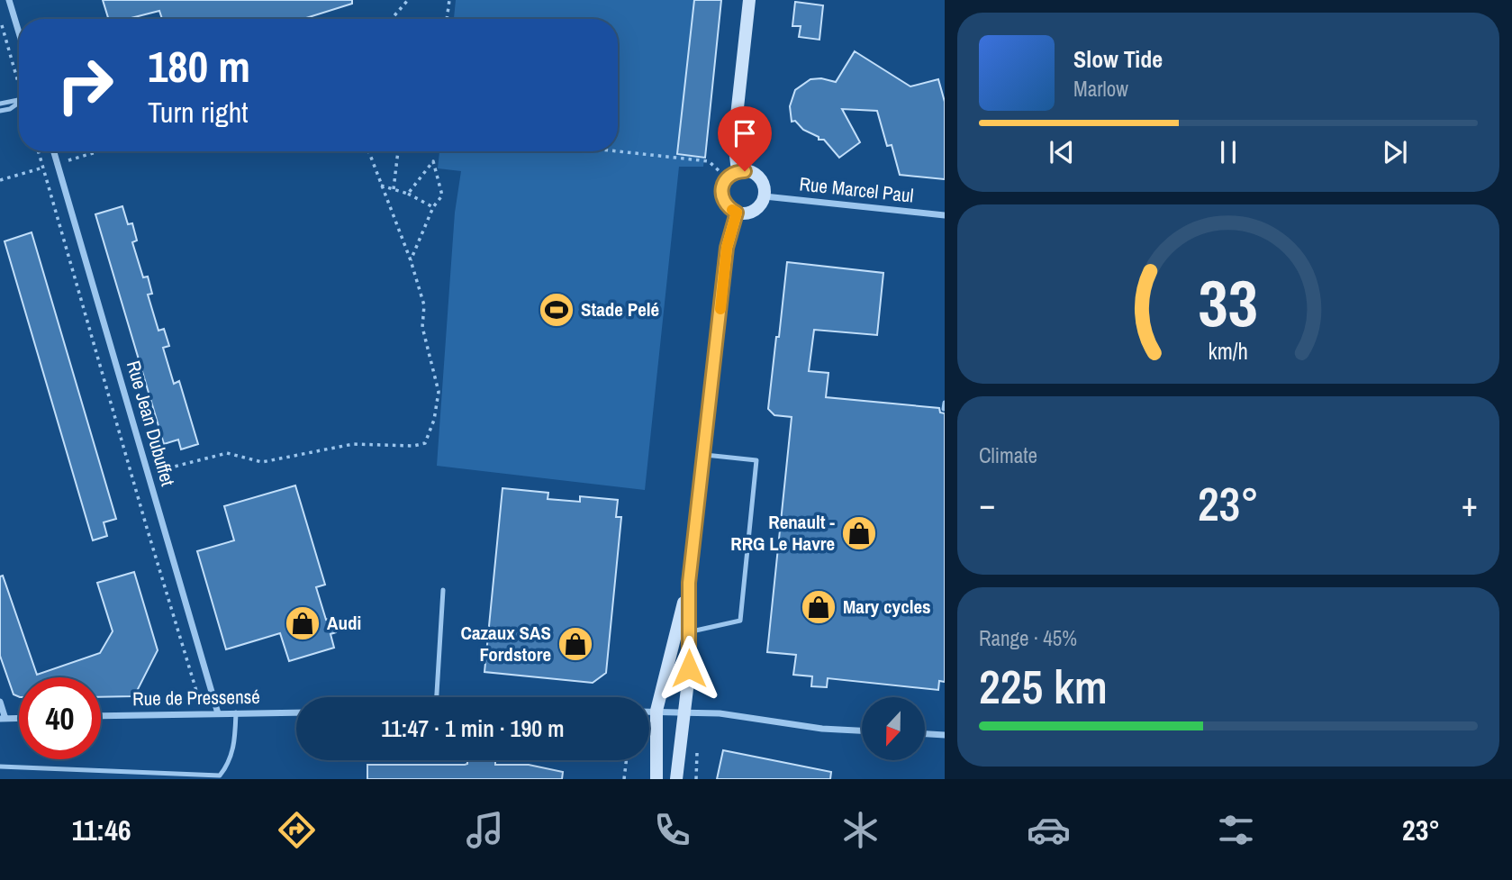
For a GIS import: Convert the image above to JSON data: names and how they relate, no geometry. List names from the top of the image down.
{
  "streets": {
    "street": ["Rue Marcel Paul", "Rue Jean Dubuffet", "Rue de Pressensé"]
  },
  "crossings": [
    ["Rue Jean Dubuffet", "Rue de Pressensé"]
  ],
  "places": {
    "sports": ["Stade Pelé"],
    "shop": [
      "Renault - RRG Le Havre",
      "Mary cycles",
      "Audi",
      "Cazaux SAS Fordstore"
    ]
  },
  "north": "bottom",
  "page": {
    "turn": ["180 m", "Turn right"],
    "song": ["Slow Tide", "Marlow"],
    "tile": [
      "Climate",
      ["Range · 45%", "225 km"]
    ],
    "heat": ["−", "23°", "+"],
    "limit": "40",
    "trip": "11:47 · 1 min · 190 m",
    "tabs": ["11:46", "23°"],
    "gauge": ["33", "km/h"]
  }
}
